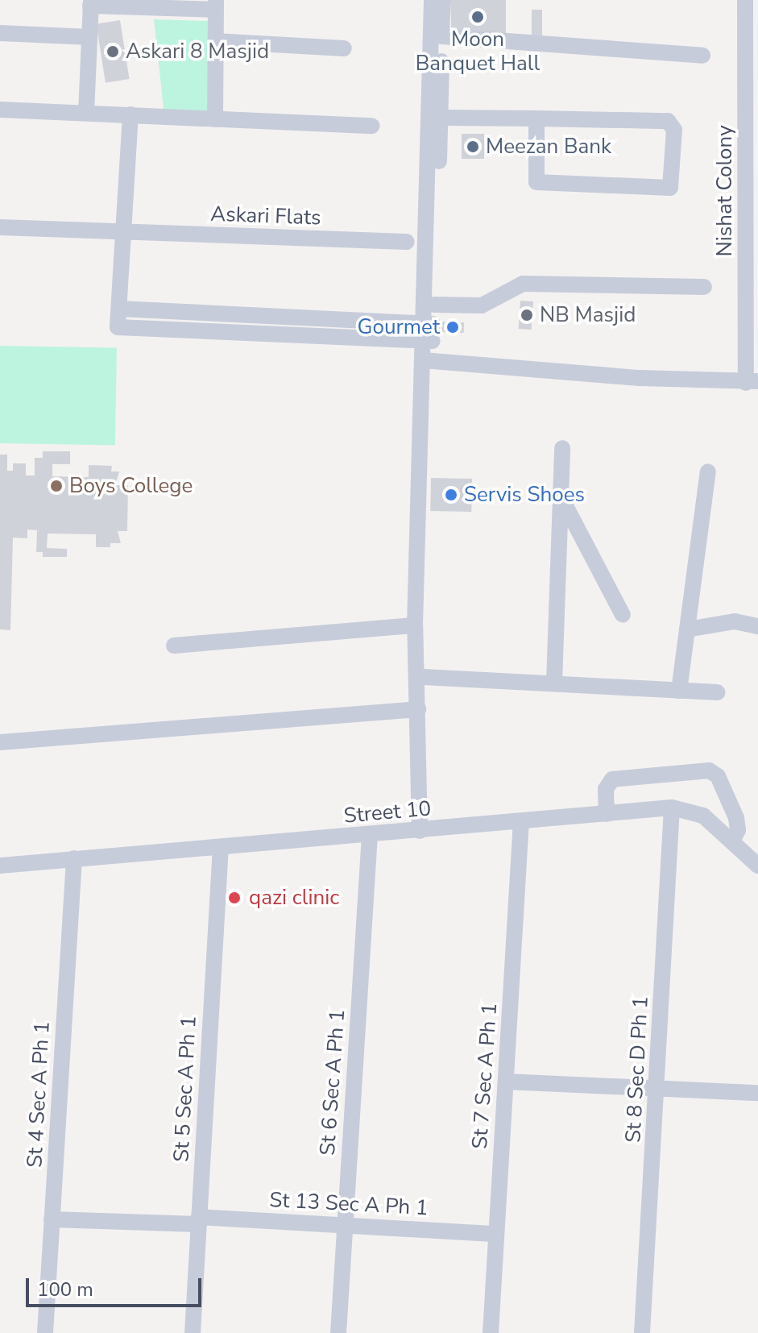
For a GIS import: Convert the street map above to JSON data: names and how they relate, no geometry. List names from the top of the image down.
{
  "streets": {
    "street": [
      "Nishat Colony",
      "Askari Flats",
      "Street 10",
      "St 8 Sec D Ph 1",
      "St 7 Sec A Ph 1",
      "St 6 Sec A Ph 1",
      "St 5 Sec A Ph 1",
      "St 4 Sec A Ph 1",
      "St 13 Sec A Ph 1"
    ]
  },
  "crossings": [
    ["Street 10", "St 8 Sec D Ph 1"],
    ["Street 10", "St 7 Sec A Ph 1"],
    ["Street 10", "St 6 Sec A Ph 1"],
    ["Street 10", "St 5 Sec A Ph 1"],
    ["Street 10", "St 4 Sec A Ph 1"],
    ["St 7 Sec A Ph 1", "St 13 Sec A Ph 1"],
    ["St 6 Sec A Ph 1", "St 13 Sec A Ph 1"],
    ["St 5 Sec A Ph 1", "St 13 Sec A Ph 1"],
    ["St 4 Sec A Ph 1", "St 13 Sec A Ph 1"]
  ],
  "places": [
    "Moon Banquet Hall",
    "Askari 8 Masjid",
    "Meezan Bank",
    "NB Masjid",
    "Gourmet",
    "Boys College",
    "Servis Shoes",
    "qazi clinic"
  ],
  "scale_bar": "100 m"
}
